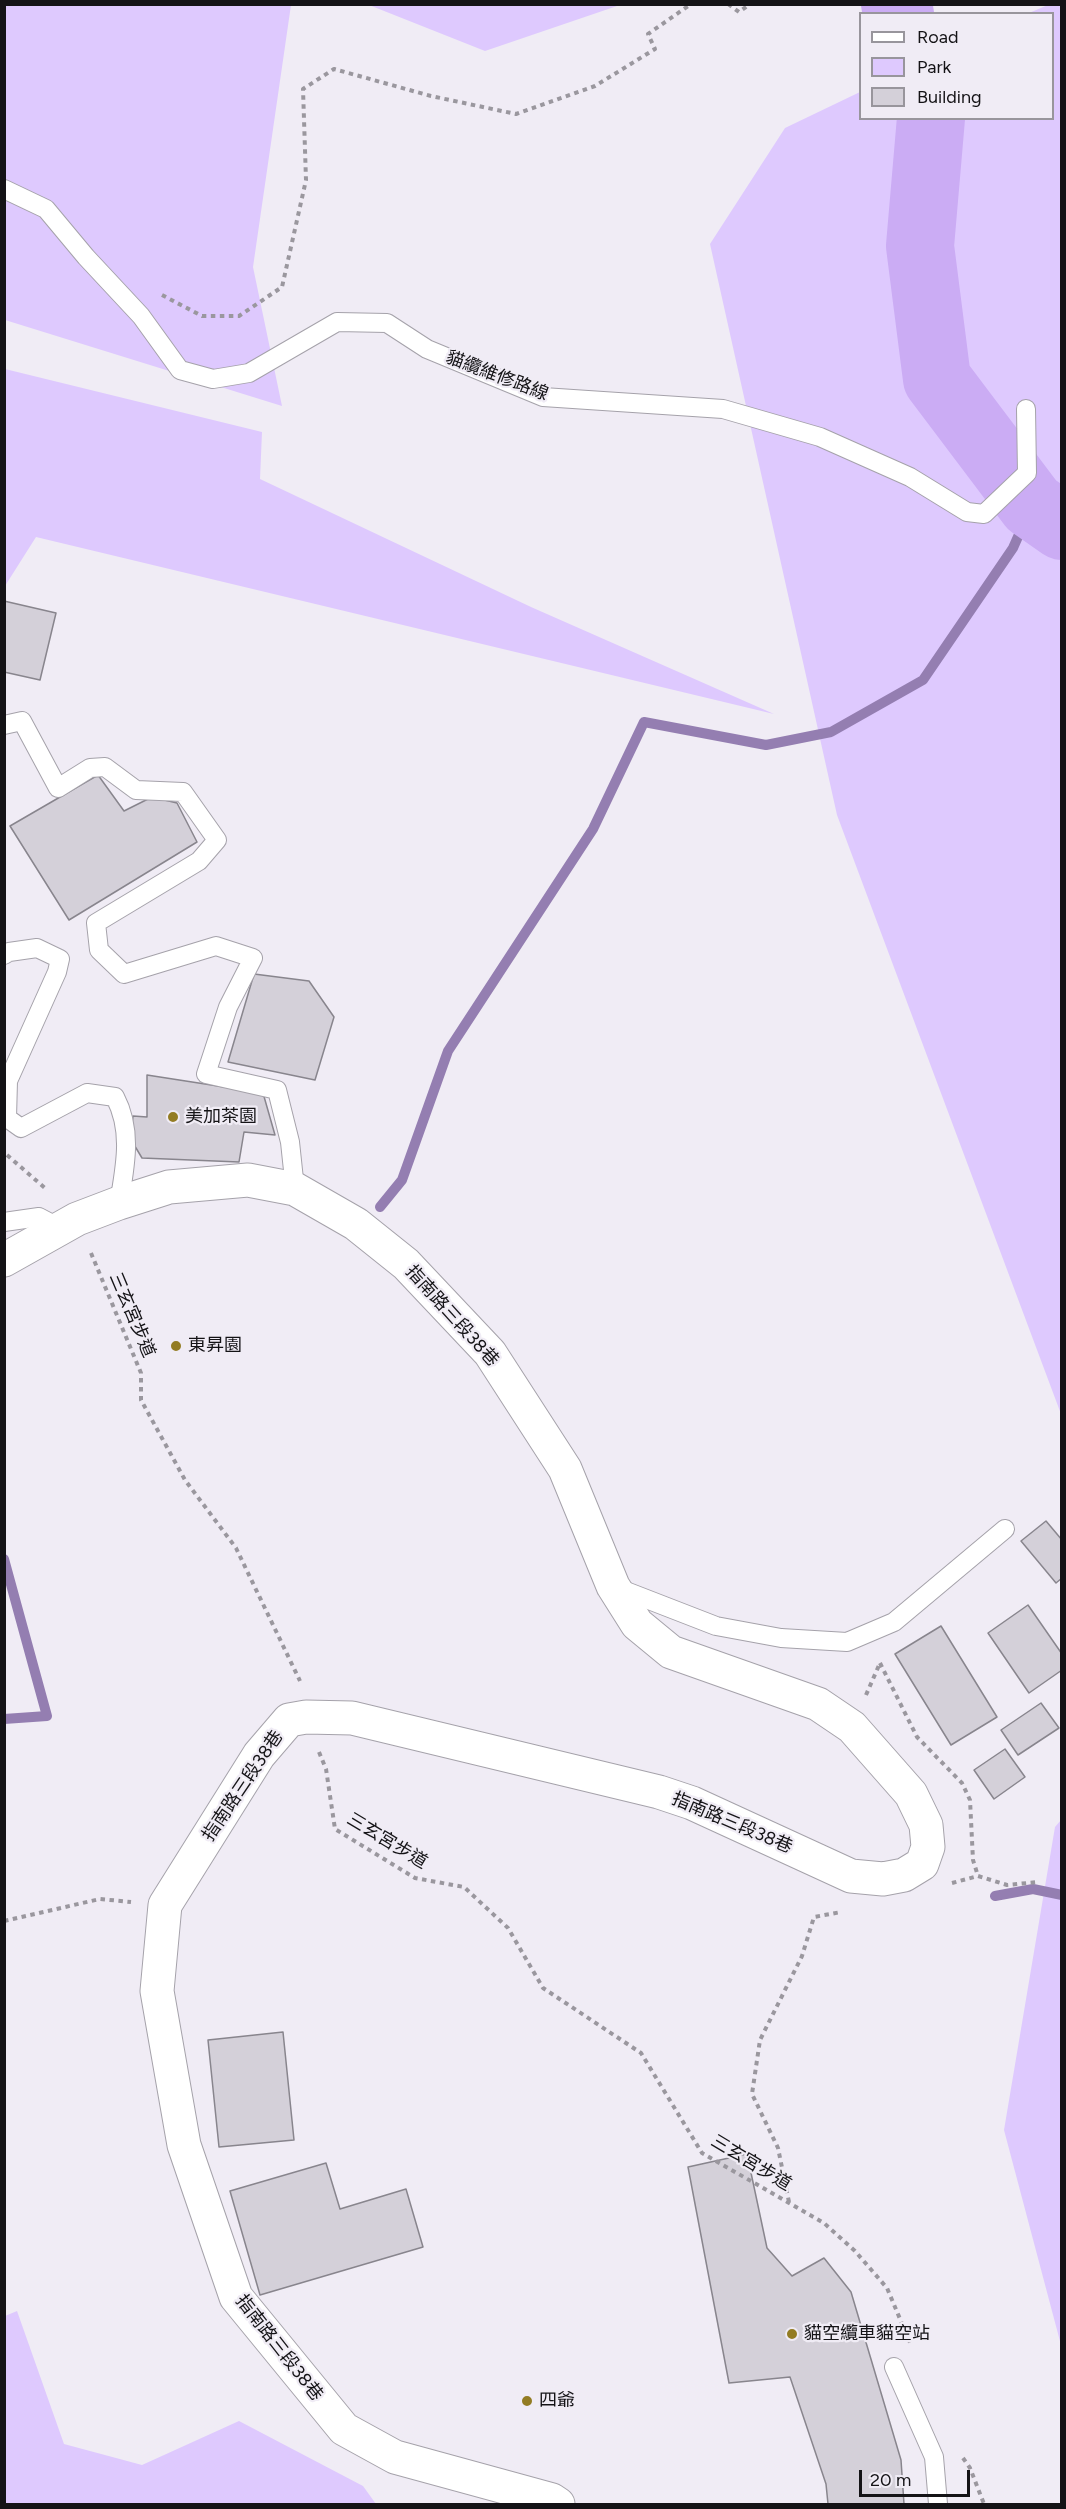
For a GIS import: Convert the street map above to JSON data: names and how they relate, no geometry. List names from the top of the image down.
{
  "streets": {
    "street": ["指南路三段38巷"],
    "lane": ["貓纜維修路線"],
    "path": ["三玄宮步道"]
  },
  "crossings": [
    ["三玄宮步道", "指南路三段38巷"]
  ],
  "places": [
    "美加茶園",
    "東昇園",
    "貓空纜車貓空站",
    "四爺"
  ],
  "legend": ["Road", "Park", "Building"],
  "scale_bar": "20 m"
}
